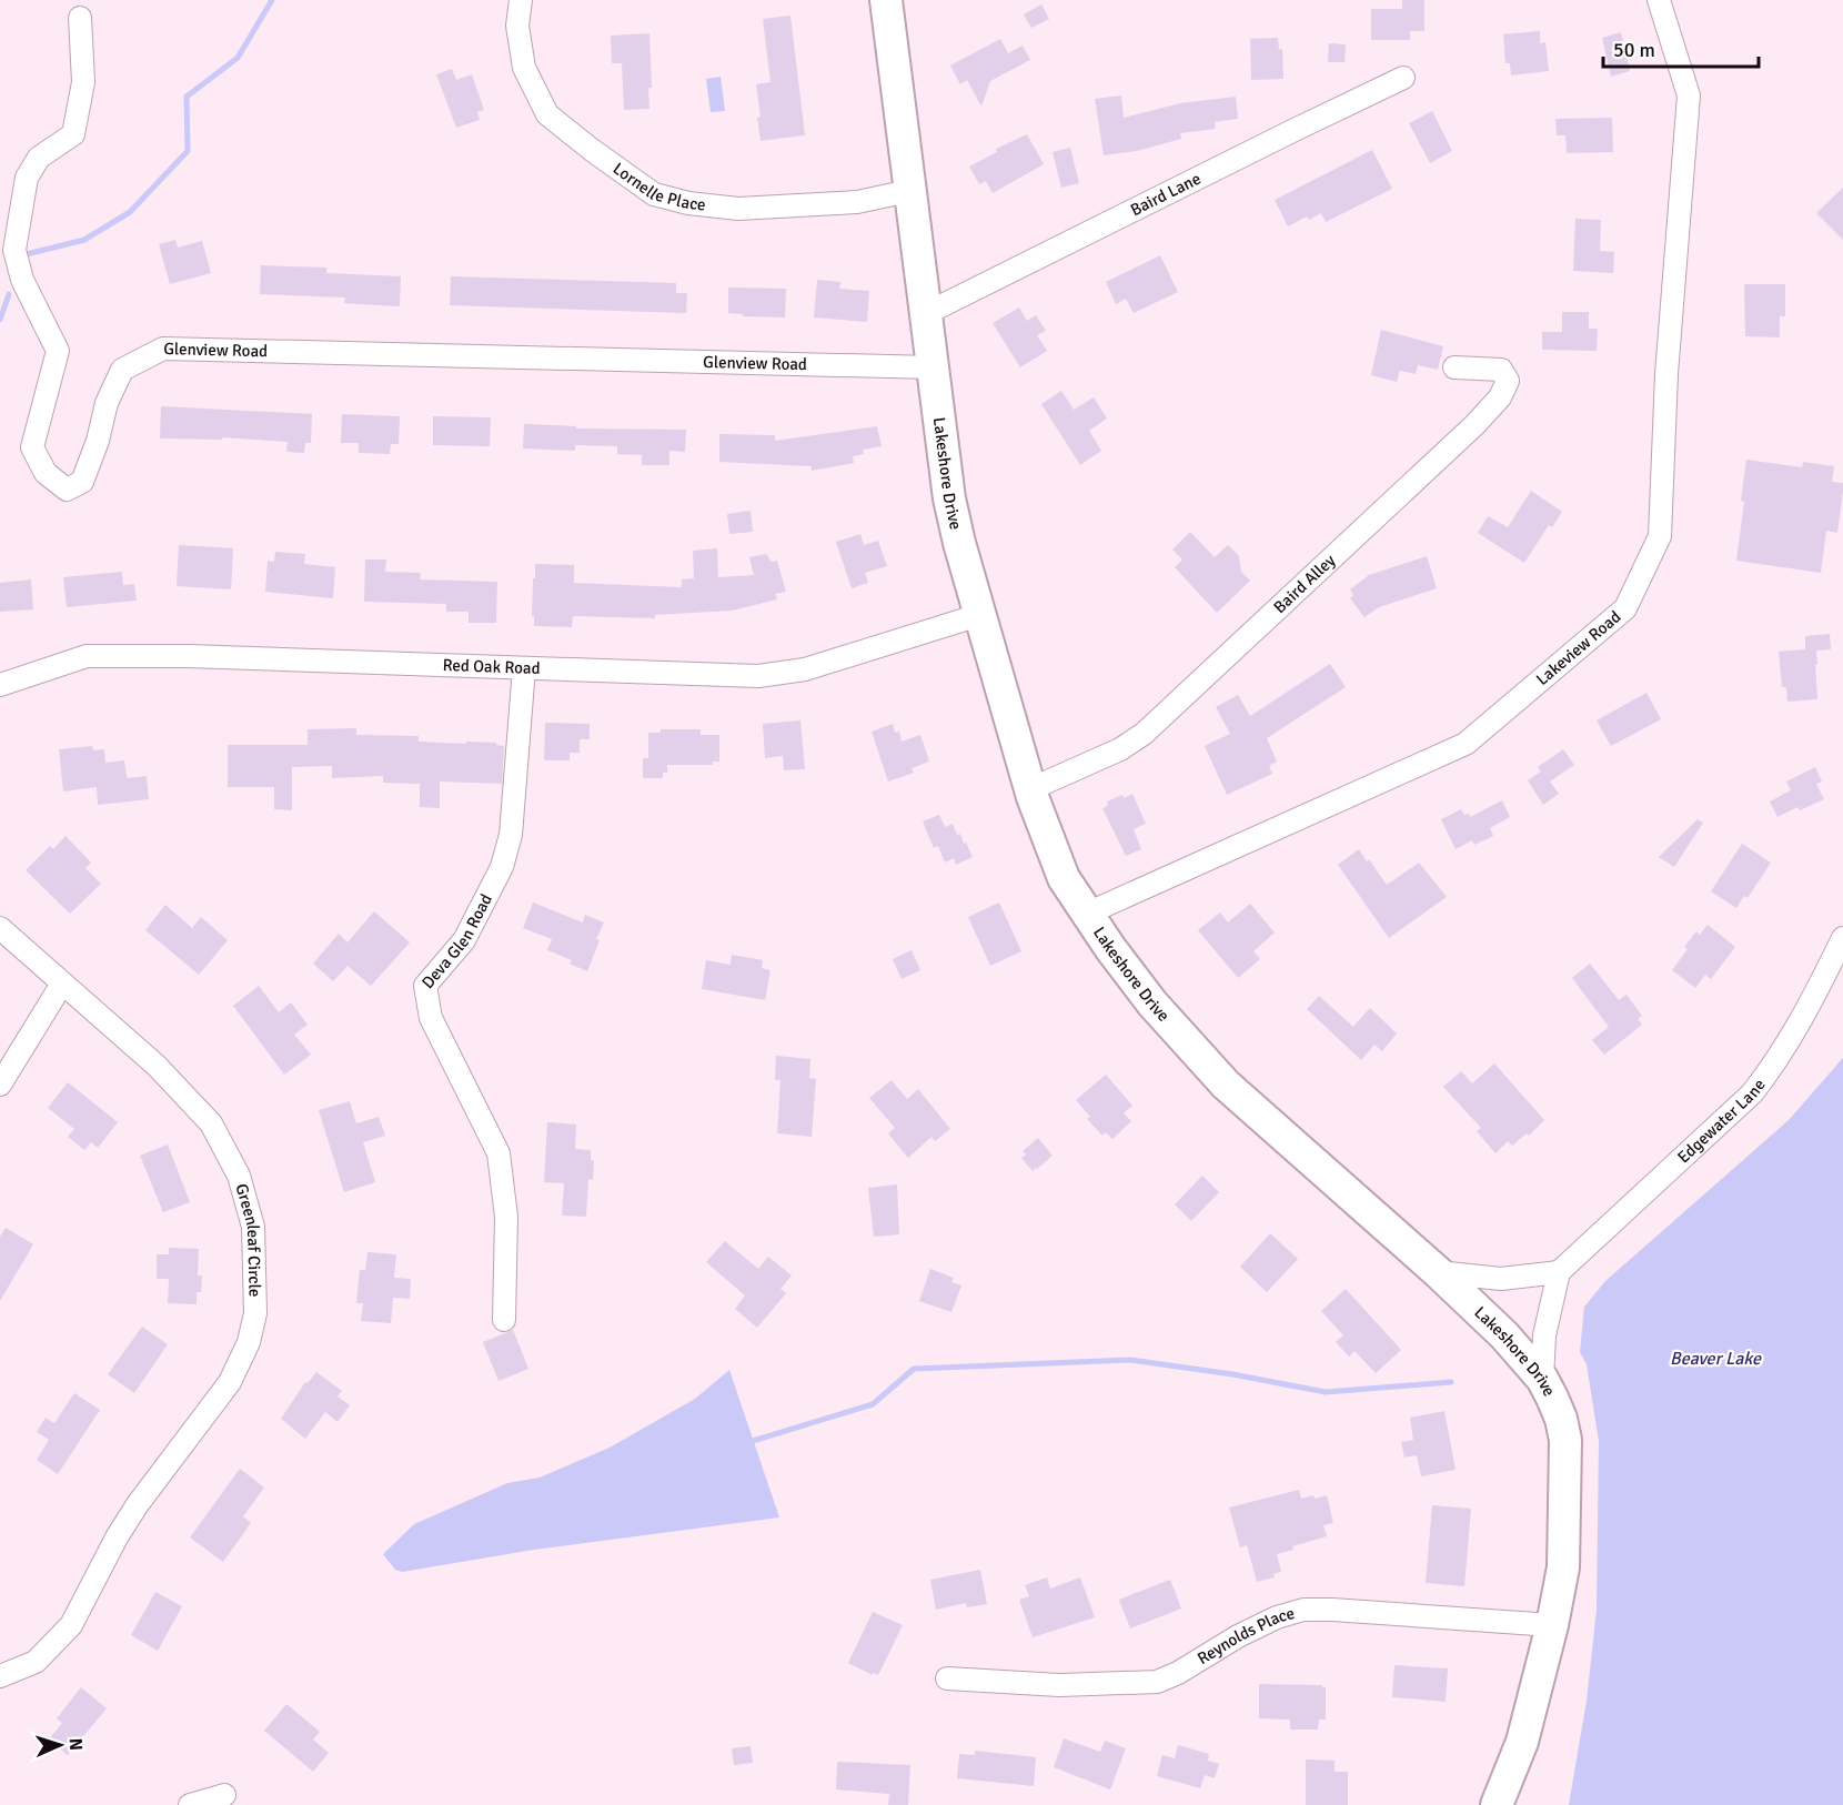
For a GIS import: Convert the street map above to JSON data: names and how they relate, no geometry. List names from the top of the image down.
{
  "streets": {
    "street": [
      "Lornelle Place",
      "Baird Lane",
      "Glenview Road",
      "Lakeshore Drive",
      "Baird Alley",
      "Lakeview Road",
      "Red Oak Road",
      "Deva Glen Road",
      "Edgewater Lane",
      "Greenleaf Circle",
      "Reynolds Place"
    ]
  },
  "crossings": [
    ["Lornelle Place", "Lakeshore Drive"],
    ["Baird Lane", "Lakeshore Drive"],
    ["Glenview Road", "Lakeshore Drive"],
    ["Lakeshore Drive", "Baird Alley"],
    ["Lakeshore Drive", "Lakeview Road"],
    ["Lakeshore Drive", "Red Oak Road"],
    ["Lakeshore Drive", "Reynolds Place"],
    ["Red Oak Road", "Deva Glen Road"]
  ],
  "water": ["Beaver Lake"],
  "scale_bar": "50 m",
  "north": "right"
}
